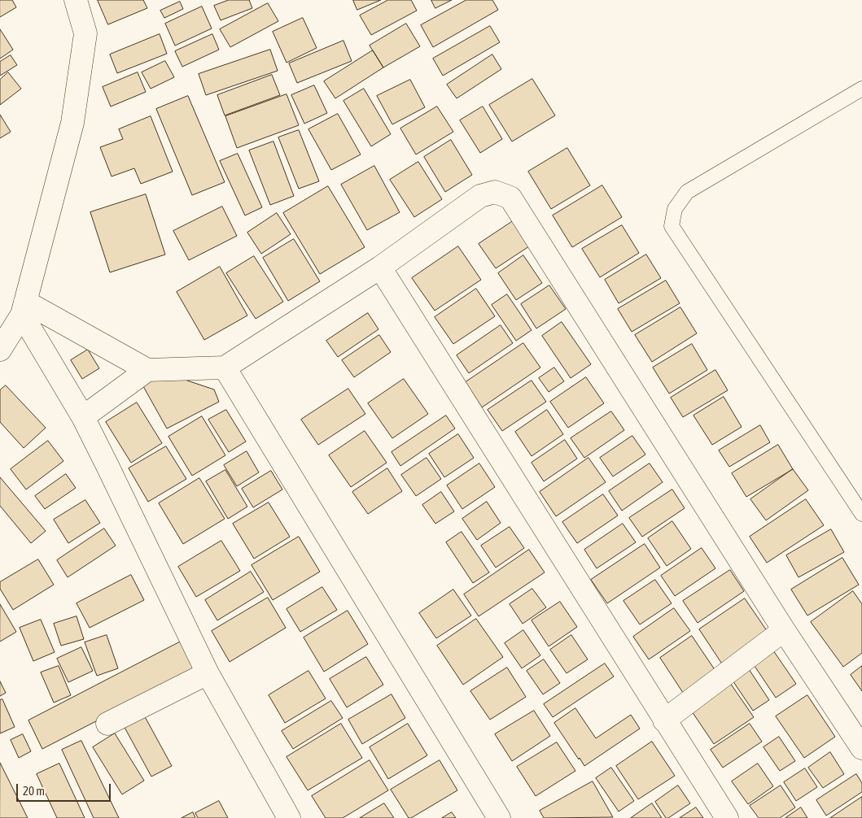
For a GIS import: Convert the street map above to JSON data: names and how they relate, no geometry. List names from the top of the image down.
{
  "scale_bar": "20 m"
}
